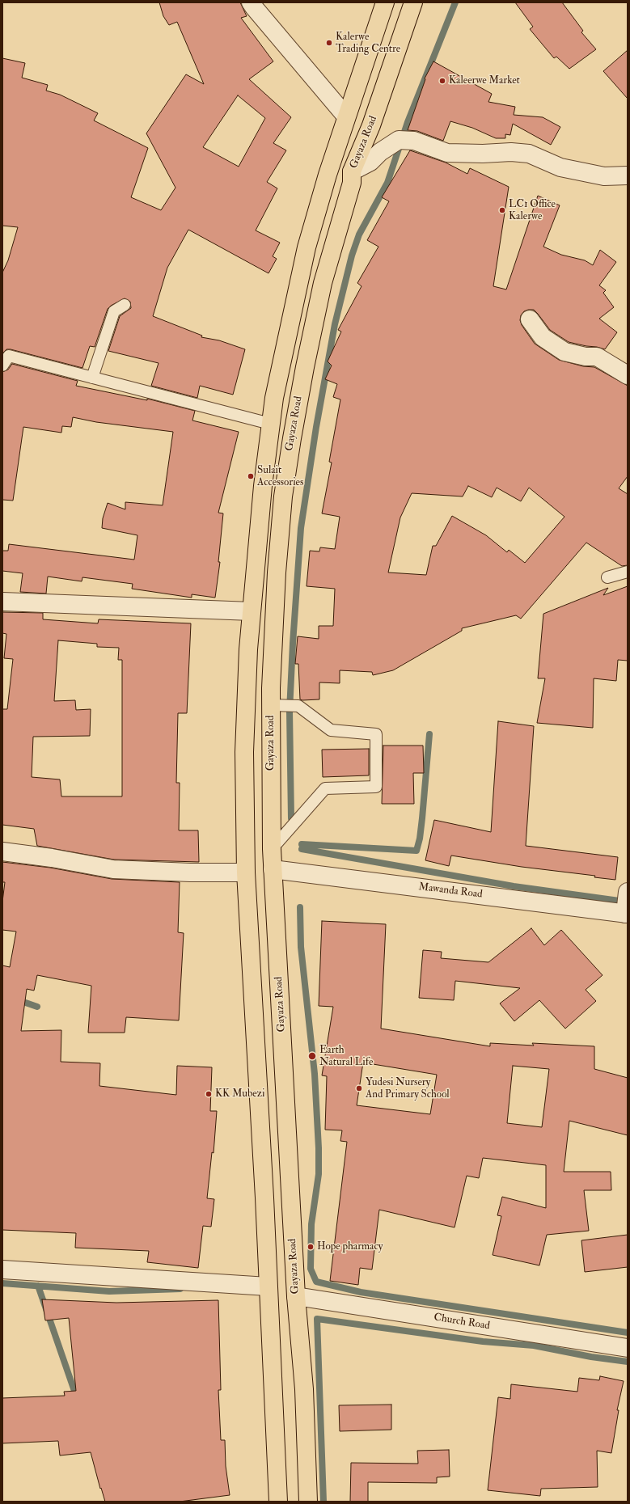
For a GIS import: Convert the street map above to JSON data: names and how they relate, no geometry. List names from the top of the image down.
{
  "streets": {
    "main road": ["Gayaza Road"],
    "street": ["Mawanda Road", "Church Road"]
  },
  "crossings": [
    ["Gayaza Road", "Mawanda Road"],
    ["Gayaza Road", "Church Road"]
  ],
  "places": [
    "Kalerwe Trading Centre",
    "Kaleerwe Market",
    "LC1 Office Kalerwe",
    "Sulait Accessories",
    "Earth Natural Life",
    "Yudesi Nursery And Primary School",
    "KK Mubezi",
    "Hope pharmacy"
  ]
}
